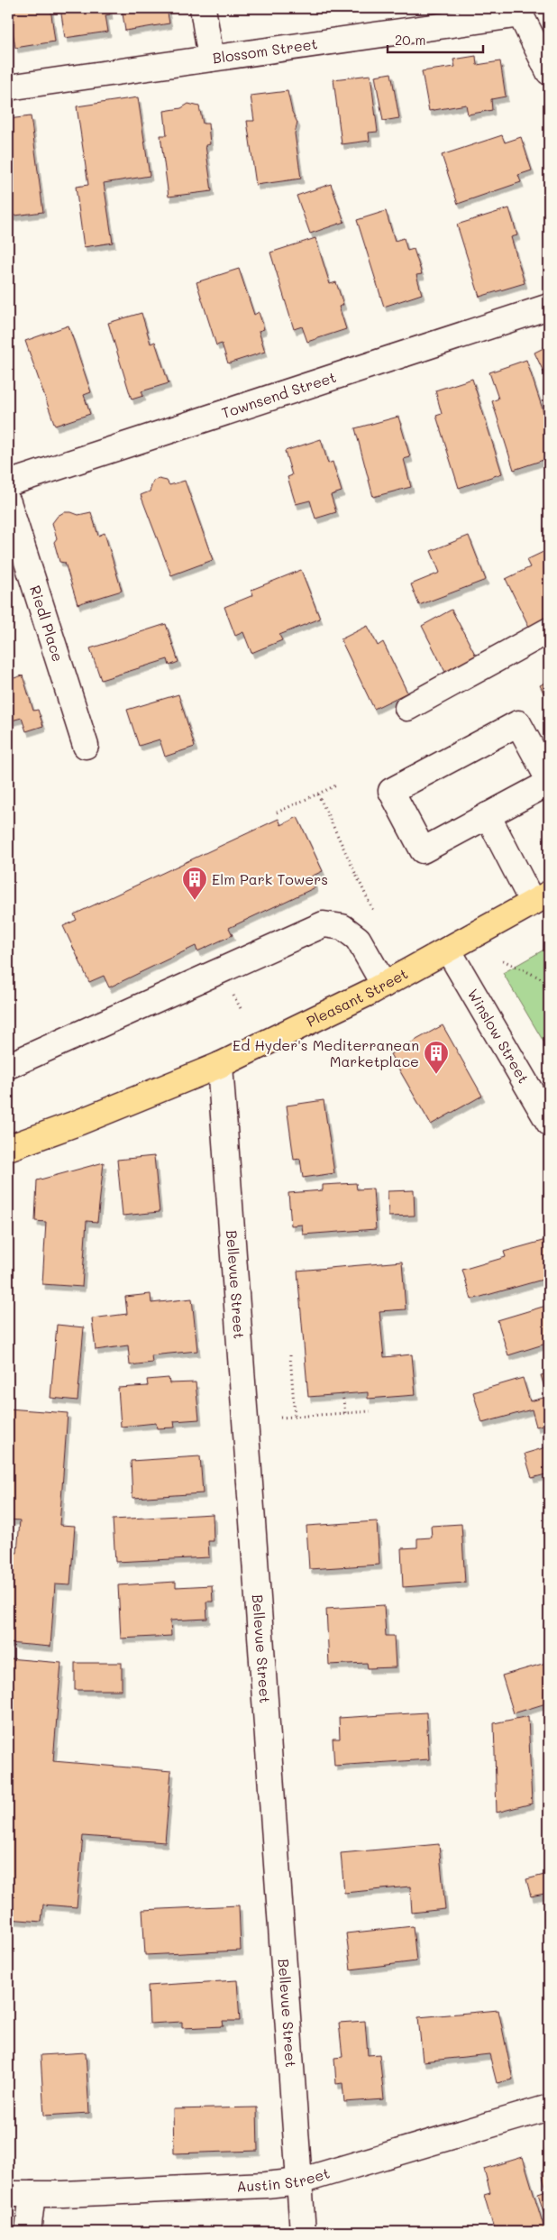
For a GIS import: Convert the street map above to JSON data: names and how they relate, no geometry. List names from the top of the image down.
{
  "streets": {
    "main road": ["Pleasant Street"],
    "street": [
      "Blossom Street",
      "Townsend Street",
      "Riedl Place",
      "Winslow Street",
      "Bellevue Street",
      "Austin Street"
    ]
  },
  "crossings": [
    ["Pleasant Street", "Winslow Street"],
    ["Pleasant Street", "Bellevue Street"],
    ["Bellevue Street", "Austin Street"]
  ],
  "places": {
    "building": ["Elm Park Towers", "Ed Hyder's Mediterranean Marketplace"]
  },
  "scale_bar": "20 m"
}
